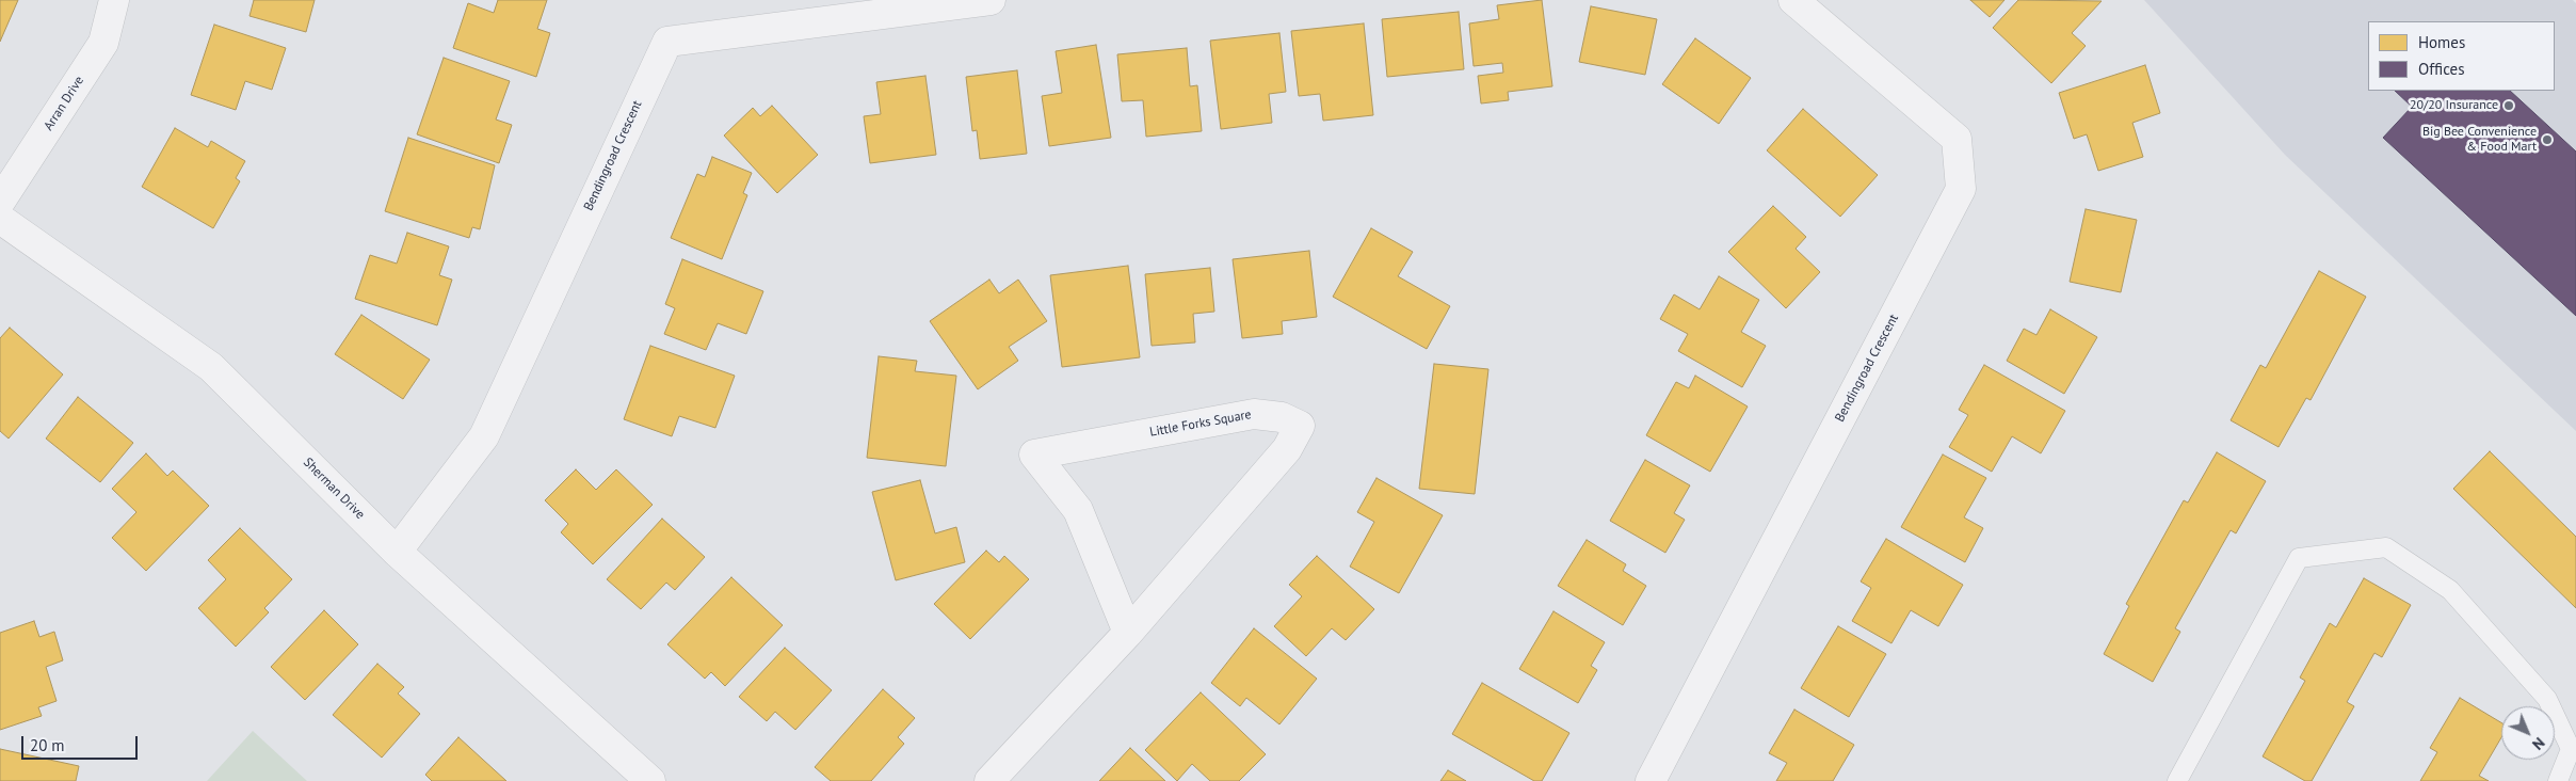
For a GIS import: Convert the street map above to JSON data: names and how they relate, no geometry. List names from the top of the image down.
{
  "streets": {
    "street": [
      "Arran Drive",
      "Bendingroad Crescent",
      "Little Forks Square",
      "Sherman Drive"
    ]
  },
  "crossings": [
    ["Bendingroad Crescent", "Sherman Drive"]
  ],
  "places": ["20/20 Insurance", "Big Bee Convenience & Food Mart"],
  "legend": ["Homes", "Offices"],
  "scale_bar": "20 m",
  "north": "bottom right"
}
